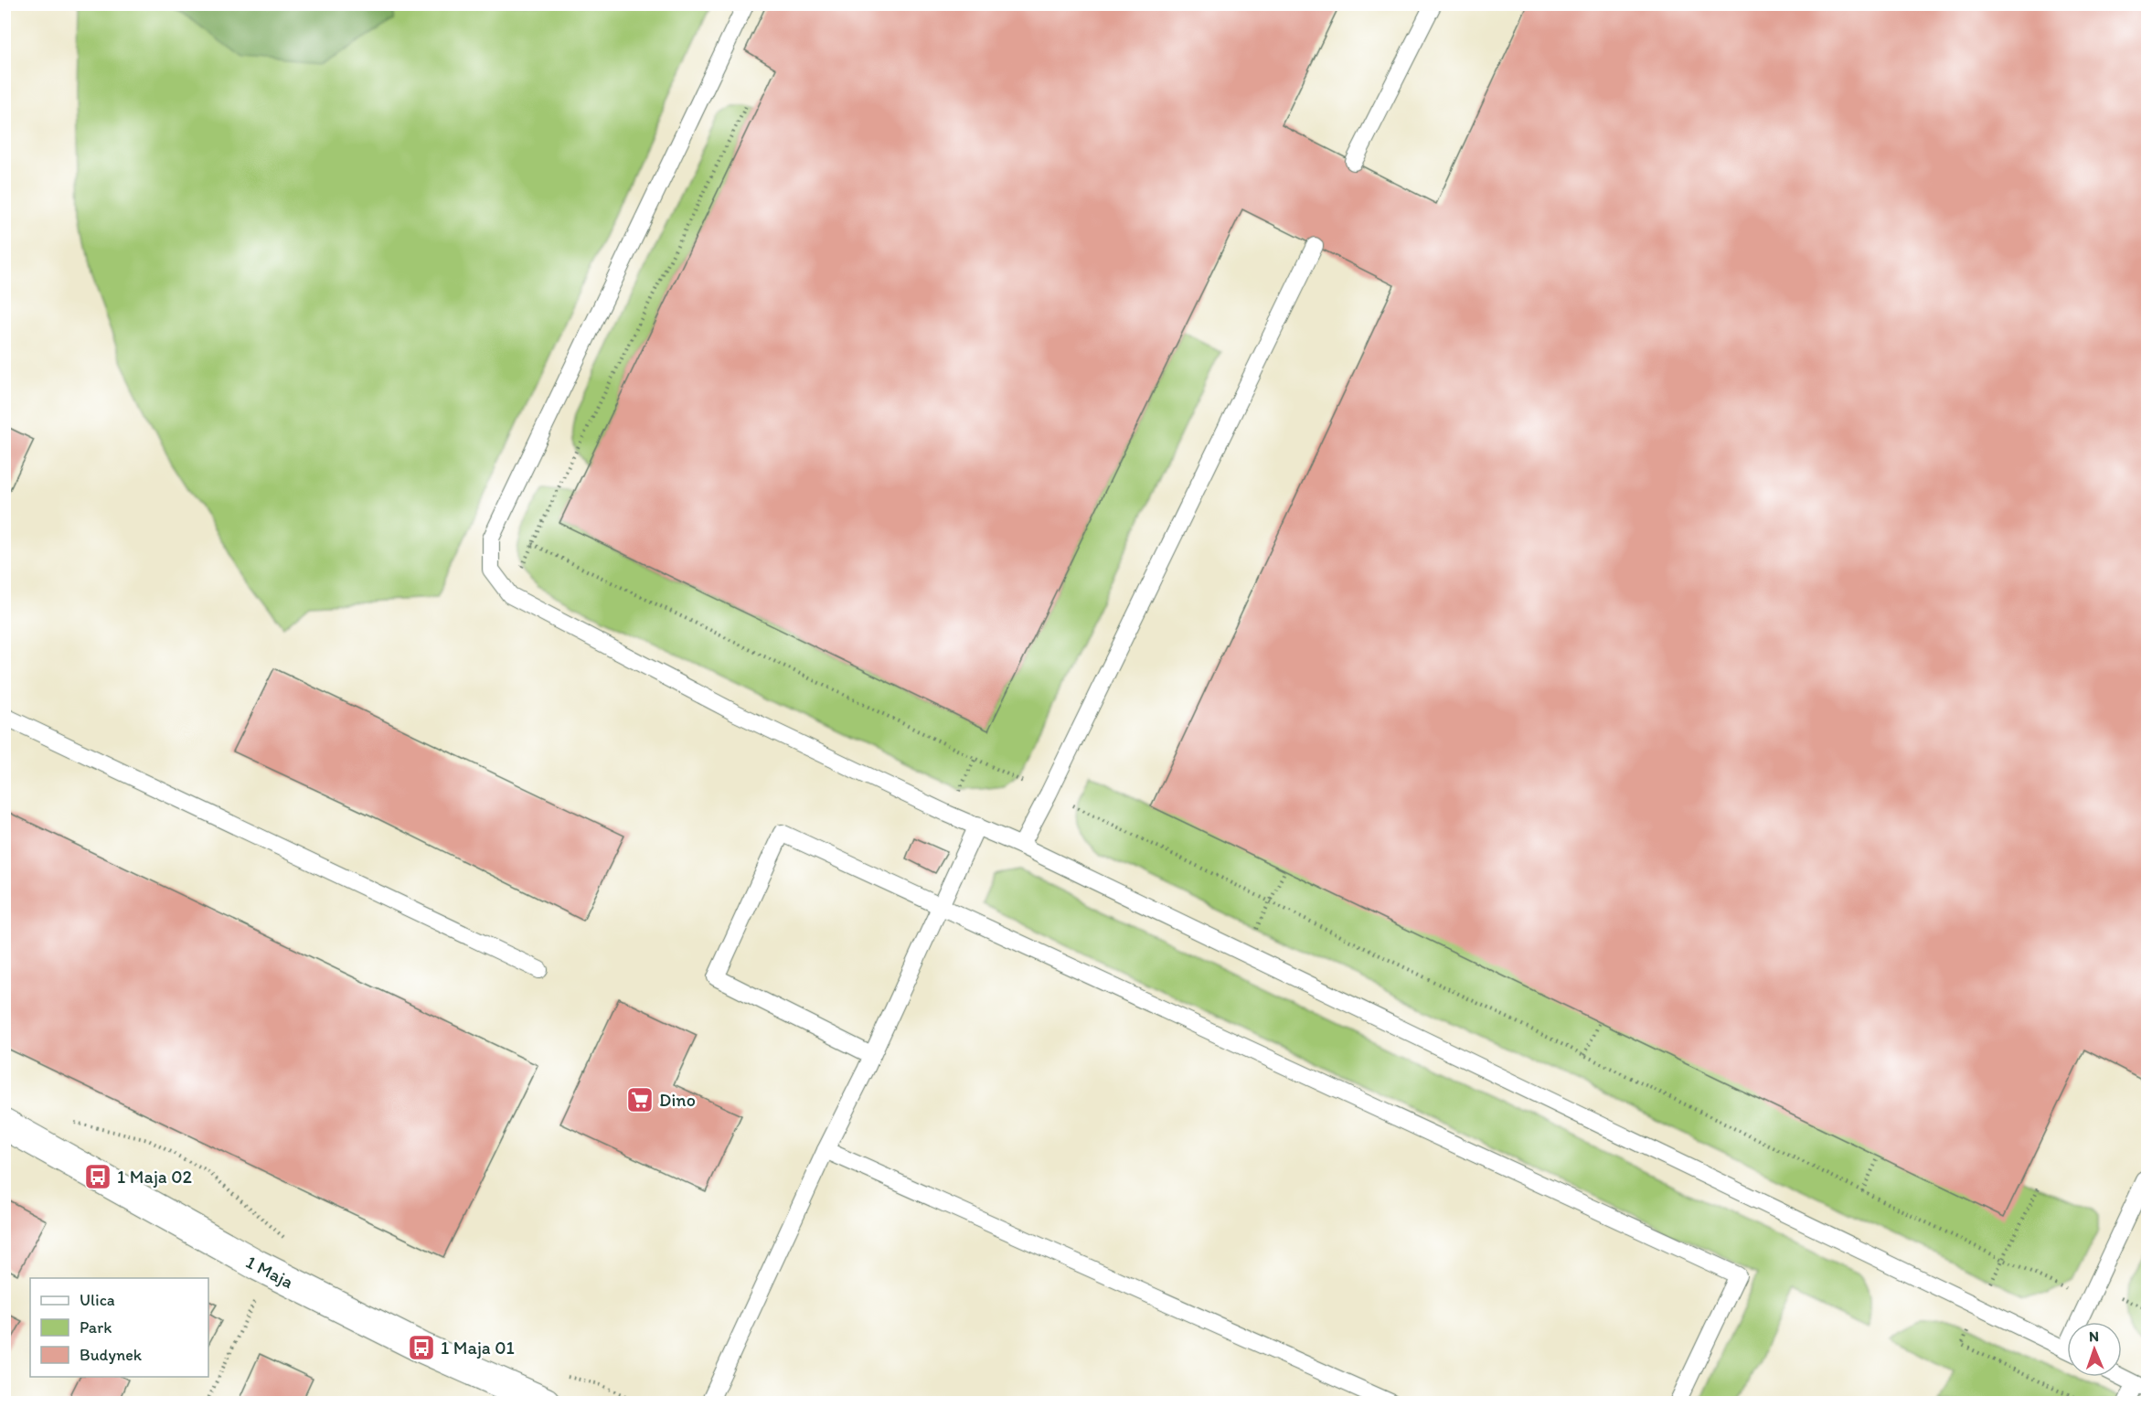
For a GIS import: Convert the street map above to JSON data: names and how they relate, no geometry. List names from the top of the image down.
{
  "streets": {
    "street": ["1 Maja"]
  },
  "places": {
    "supermarket": ["Dino"],
    "bus stop": ["1 Maja 02", "1 Maja 01"]
  },
  "legend": ["Ulica", "Park", "Budynek"],
  "north": "top"
}
